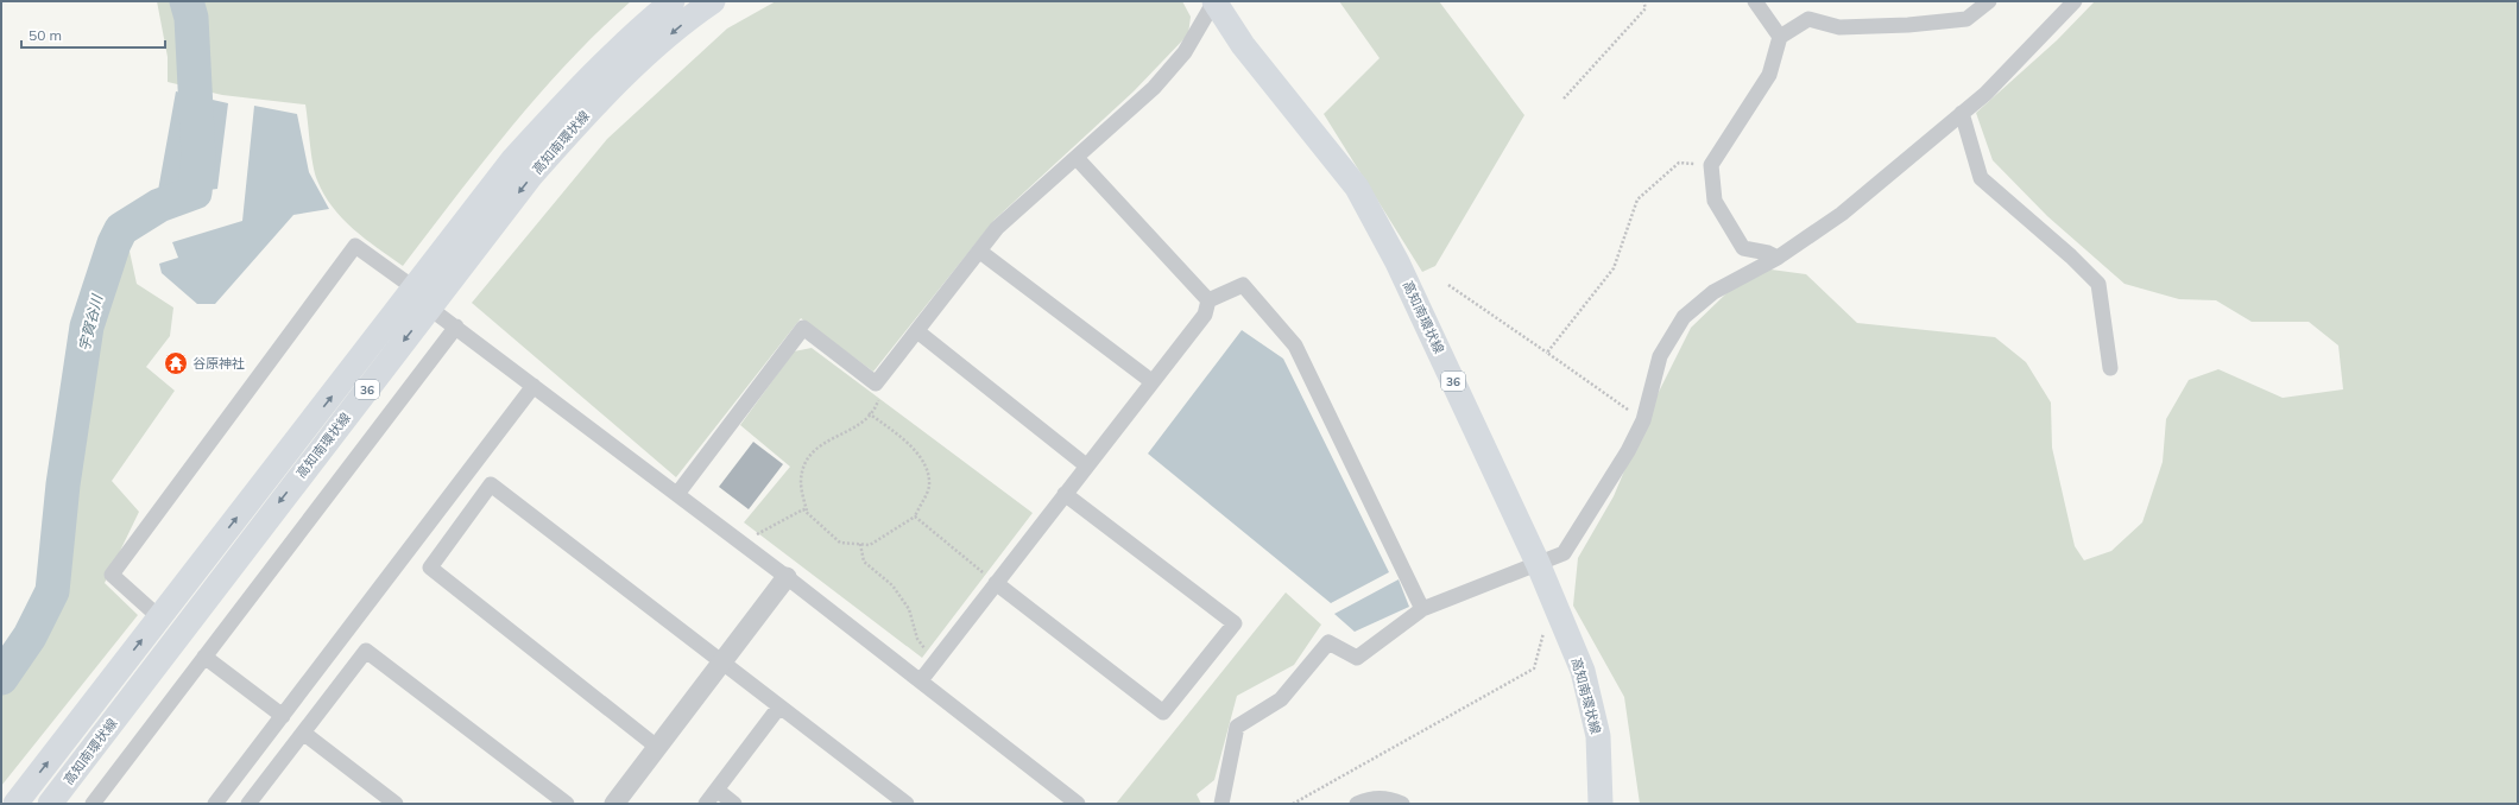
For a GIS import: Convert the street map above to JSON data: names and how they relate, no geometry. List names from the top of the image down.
{
  "streets": {
    "main road": ["高知南環状線", "36"]
  },
  "water": ["宇賀谷川"],
  "places": {
    "temple": ["谷原神社"]
  },
  "scale_bar": "50 m"
}
